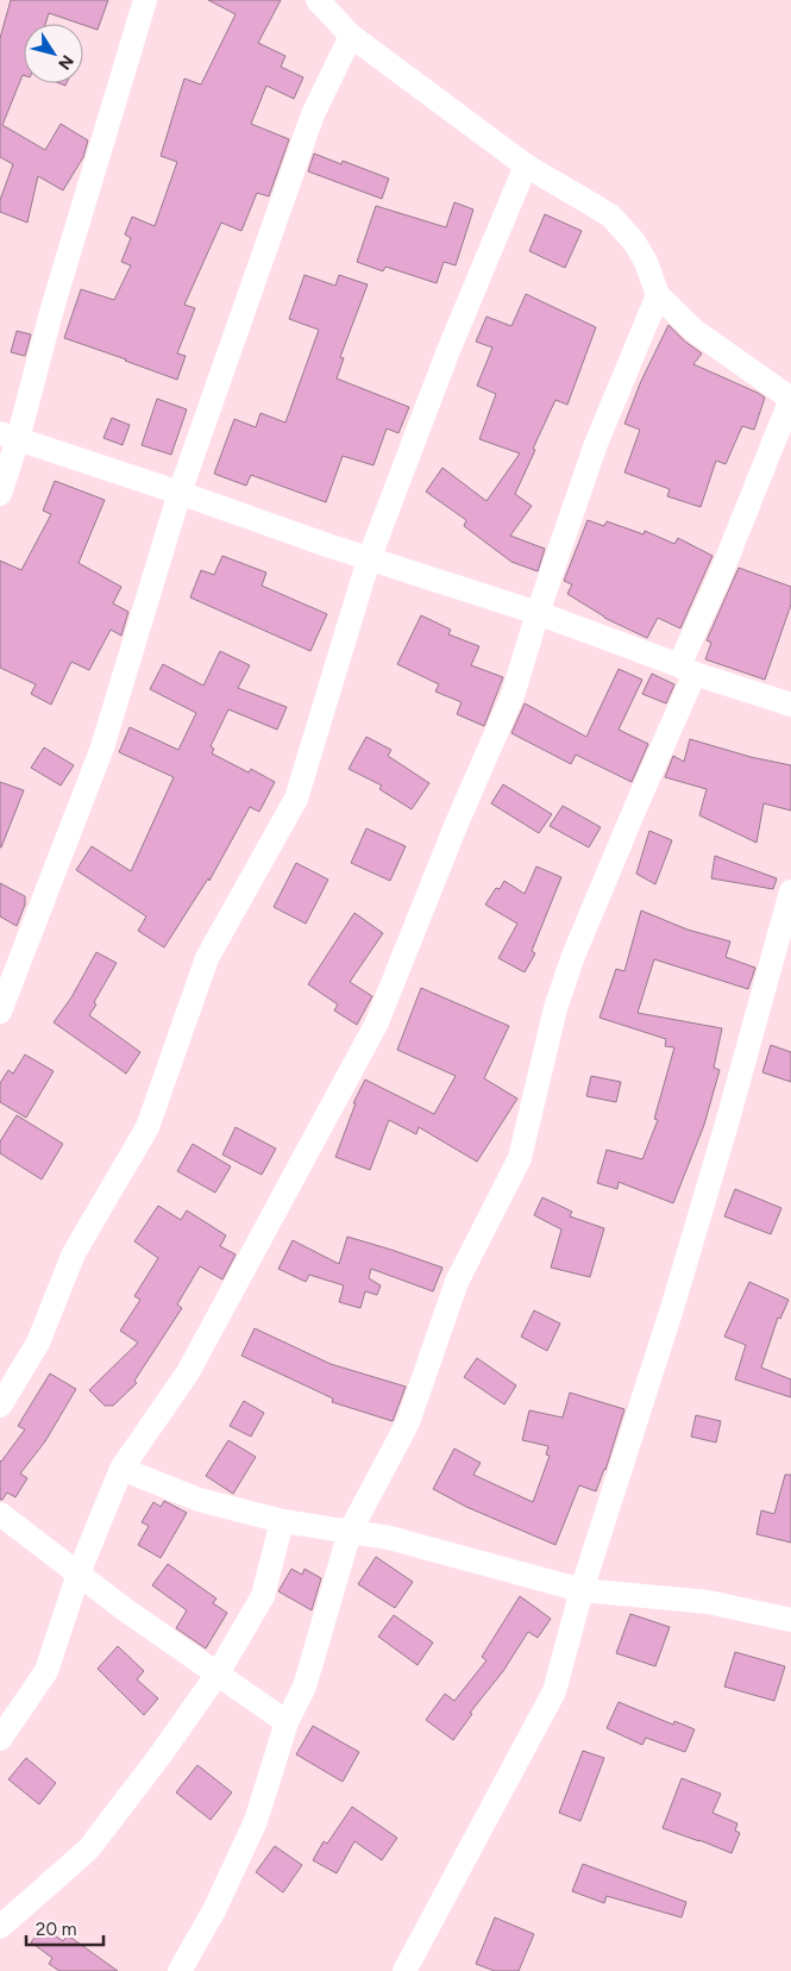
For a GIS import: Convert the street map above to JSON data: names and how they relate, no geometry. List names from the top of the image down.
{
  "scale_bar": "20 m",
  "north": "bottom right"
}
